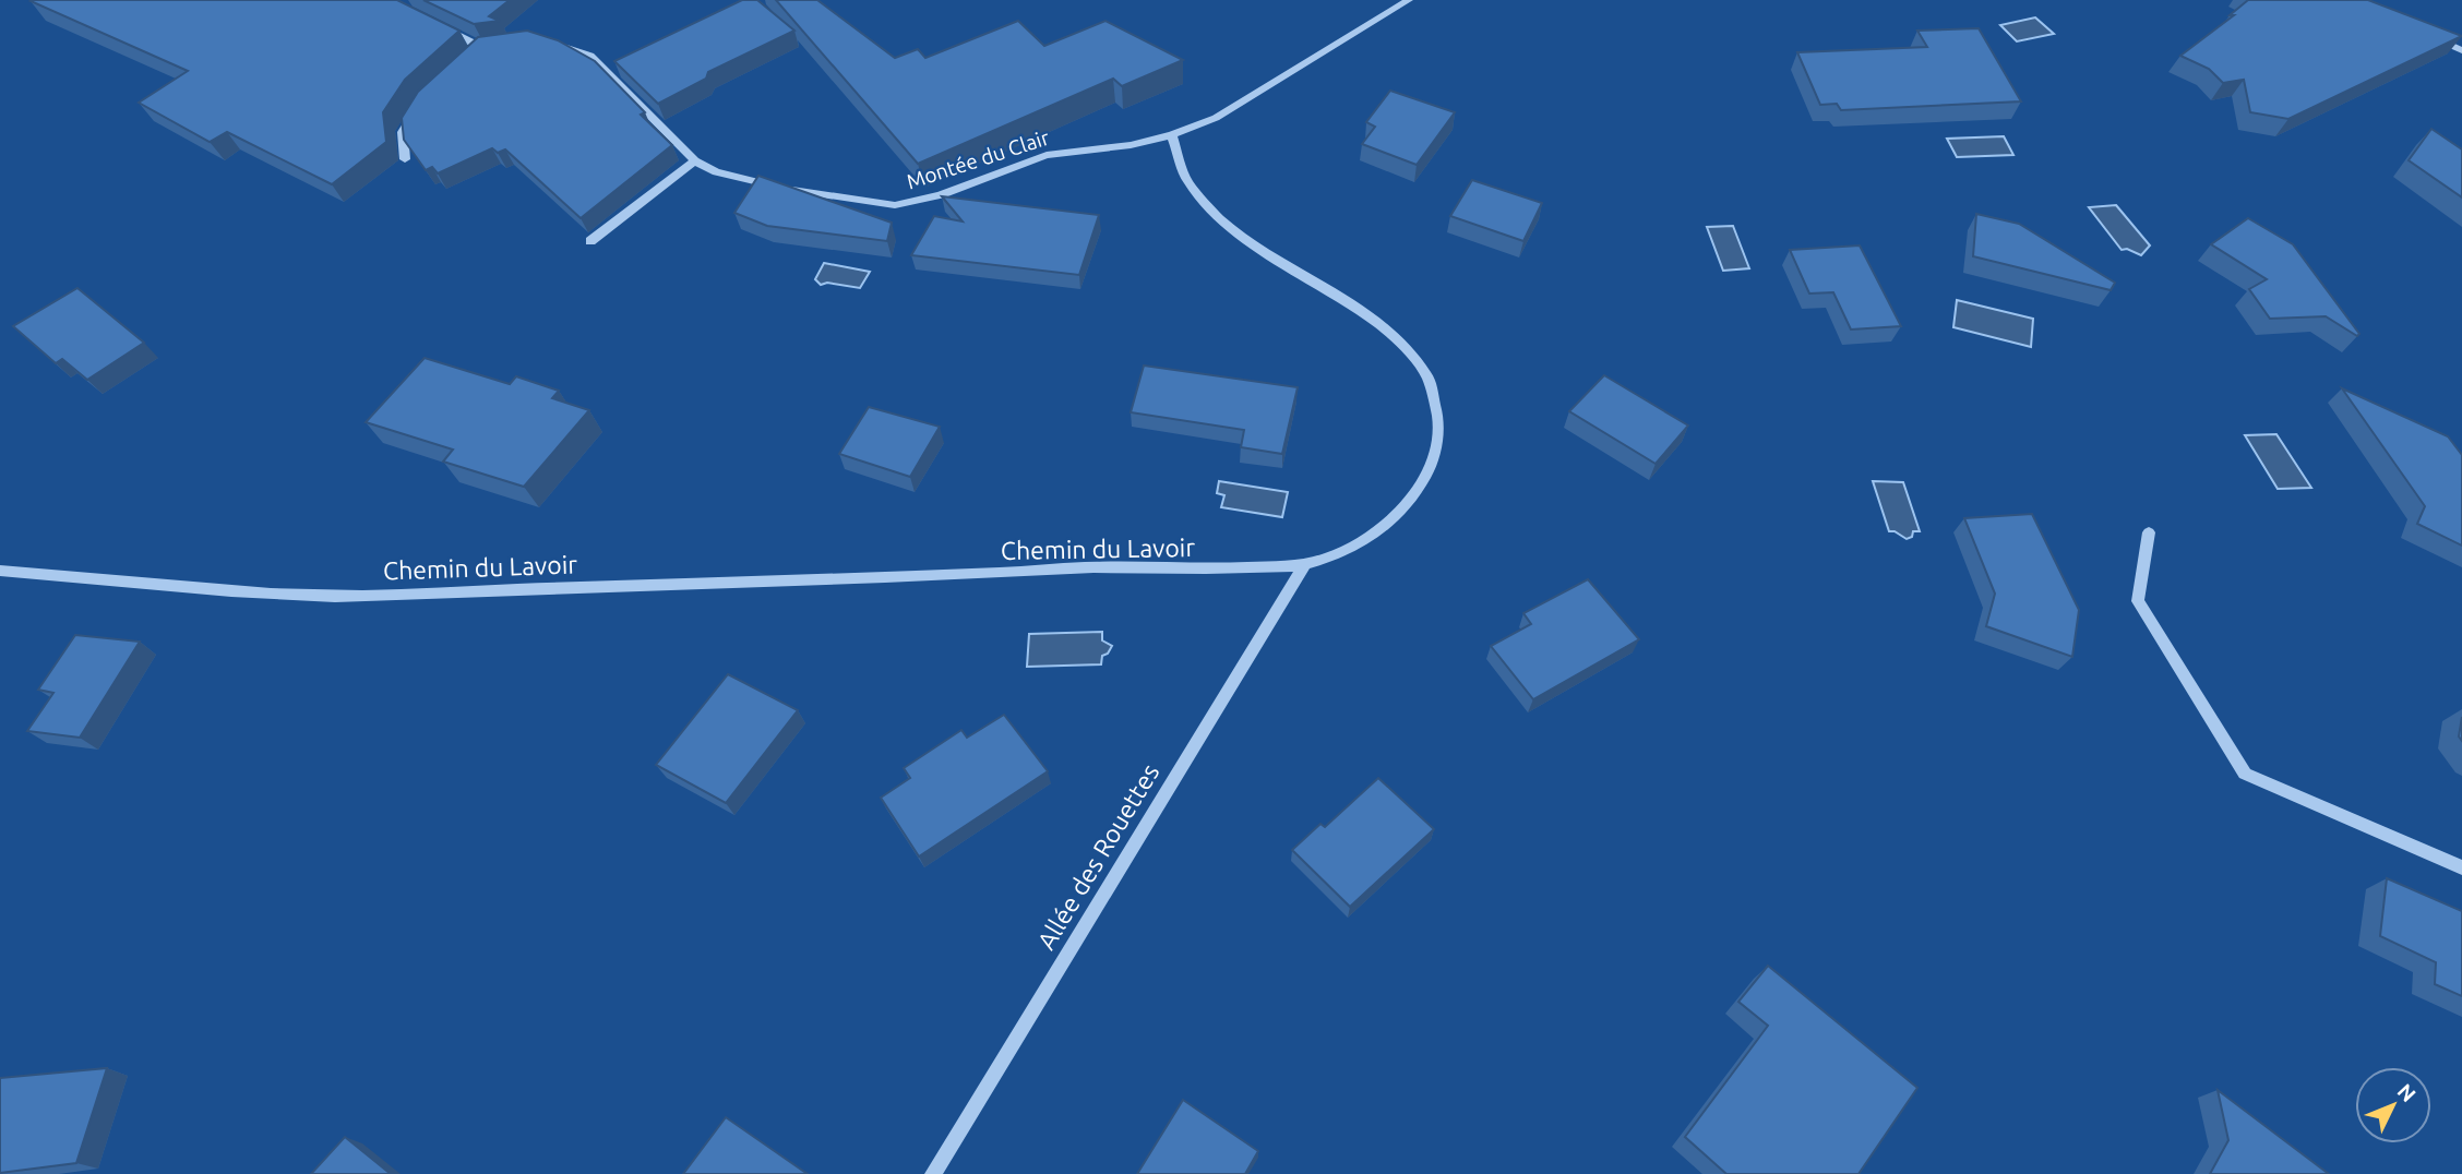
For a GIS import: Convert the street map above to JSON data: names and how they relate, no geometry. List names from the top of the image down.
{
  "streets": {
    "street": ["Montée du Clair", "Chemin du Lavoir", "Allée des Rouettes"]
  },
  "crossings": [
    ["Montée du Clair", "Chemin du Lavoir"],
    ["Chemin du Lavoir", "Allée des Rouettes"]
  ],
  "north": "top right"
}
